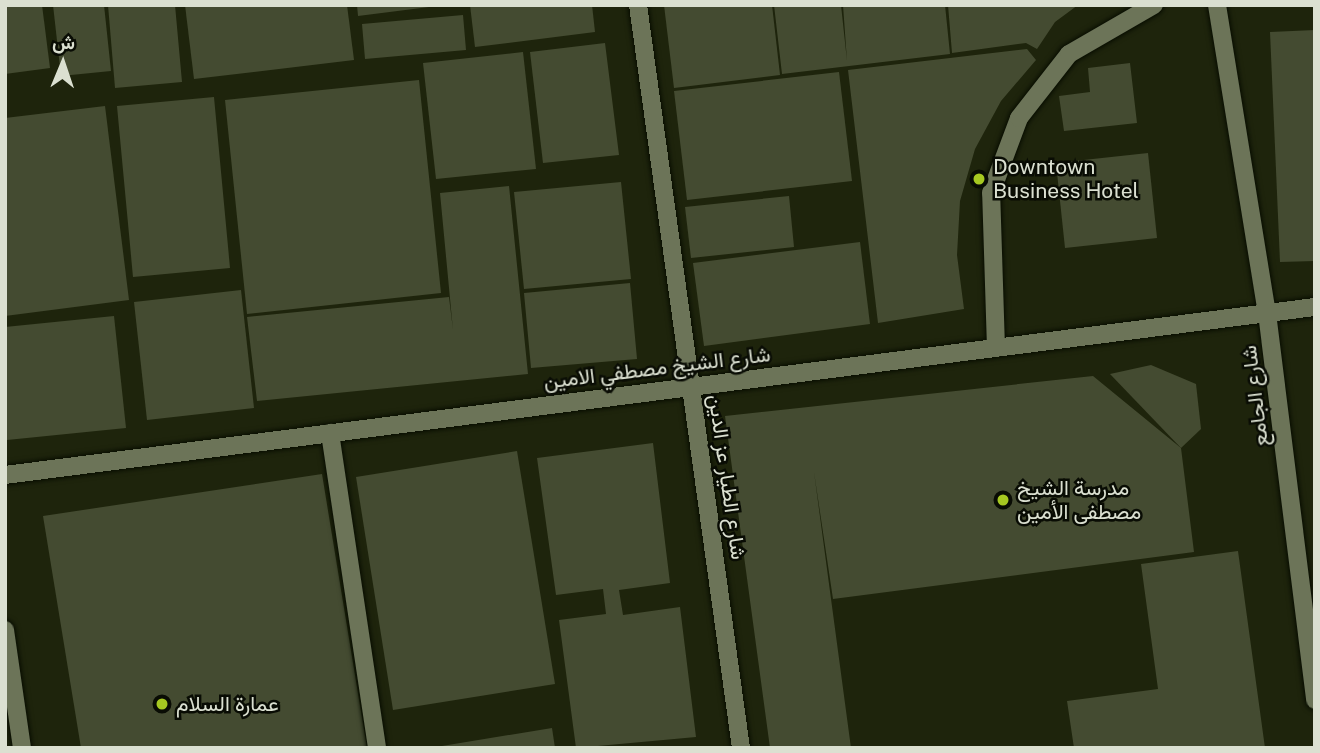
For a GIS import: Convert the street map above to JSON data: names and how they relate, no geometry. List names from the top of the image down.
{
  "streets": {
    "street": ["شارع الشيخ مصطفي الامين", "شارع الجامع", "شارع الطيار عز الدين"]
  },
  "crossings": [
    ["شارع الشيخ مصطفي الامين", "شارع الجامع"],
    ["شارع الشيخ مصطفي الامين", "شارع الطيار عز الدين"]
  ],
  "places": ["Downtown Business Hotel", "مدرسة الشيخ مصطفى الأمين", "عمارة السلام"],
  "north": "top"
}
